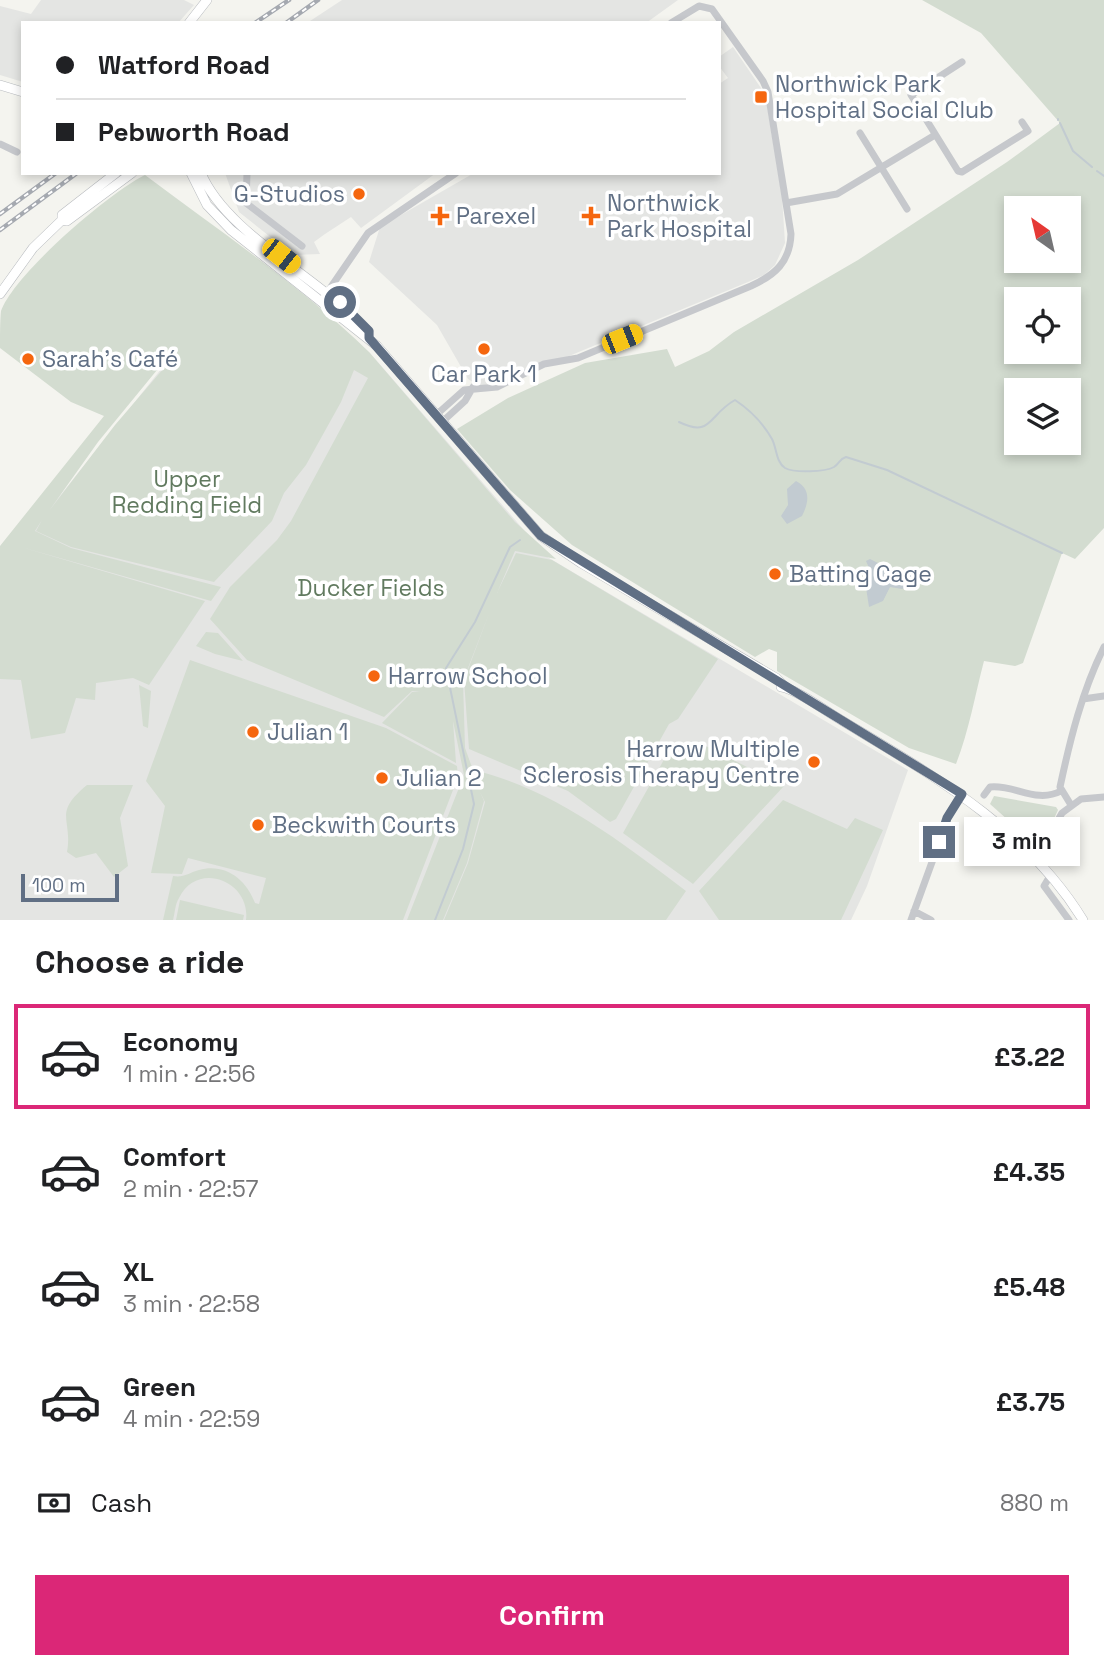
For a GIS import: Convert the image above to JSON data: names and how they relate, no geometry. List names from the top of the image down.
{
  "parks": ["Upper Redding Field", "Ducker Fields"],
  "places": {
    "transit": ["Northwick Park Hospital Social Club"],
    "other": [
      "G-Studios",
      "Car Park 1",
      "Sarah's Café",
      "Batting Cage",
      "Harrow School",
      "Julian 1",
      "Harrow Multiple Sclerosis Therapy Centre",
      "Julian 2",
      "Beckwith Courts"
    ],
    "health": ["Parexel", "Northwick Park Hospital"]
  },
  "scale_bar": "100 m",
  "north": "top left",
  "page": {
    "banner": ["Watford Road", "Pebworth Road"],
    "bubble": "3 min",
    "scale": "100 m",
    "heading": "Choose a ride",
    "list": [
      {
        "name": "Economy",
        "note": "1 min · 22:56",
        "value": "£3.22"
      },
      {
        "name": "Comfort",
        "note": "2 min · 22:57",
        "value": "£4.35"
      },
      {
        "name": "XL",
        "note": "3 min · 22:58",
        "value": "£5.48"
      },
      {
        "name": "Green",
        "note": "4 min · 22:59",
        "value": "£3.75"
      }
    ],
    "pay": ["Cash", "880 m"],
    "buttons": "Confirm"
  }
}
